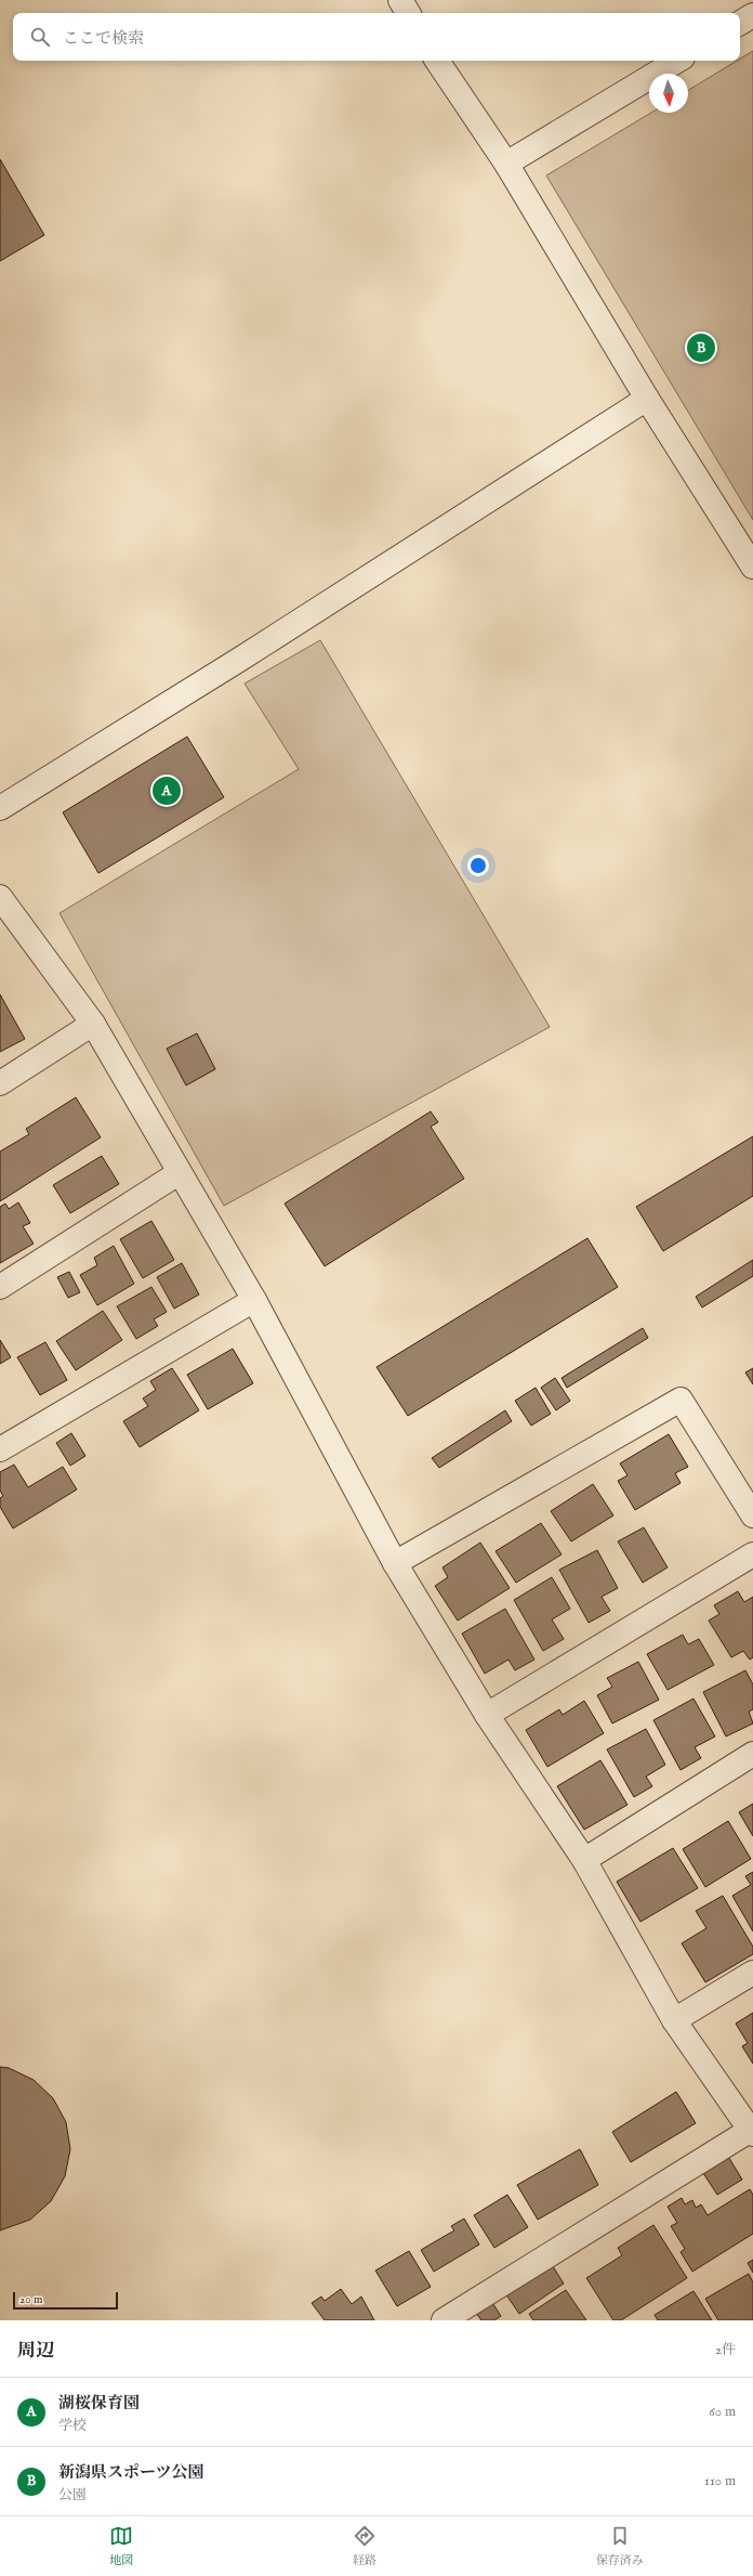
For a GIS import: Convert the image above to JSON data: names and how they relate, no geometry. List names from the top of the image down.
{
  "scale_bar": "20 m",
  "north": "bottom",
  "page": {
    "search": "ここで検索",
    "pins": ["B", "A"],
    "scale": "20 m",
    "heading": ["周辺", "2件"],
    "list": [
      {
        "mark": "A",
        "name": "湖桜保育園",
        "note": "学校",
        "value": "60 m"
      },
      {
        "mark": "B",
        "name": "新潟県スポーツ公園",
        "note": "公園",
        "value": "110 m"
      }
    ],
    "nav": ["地図", "経路", "保存済み"]
  }
}
